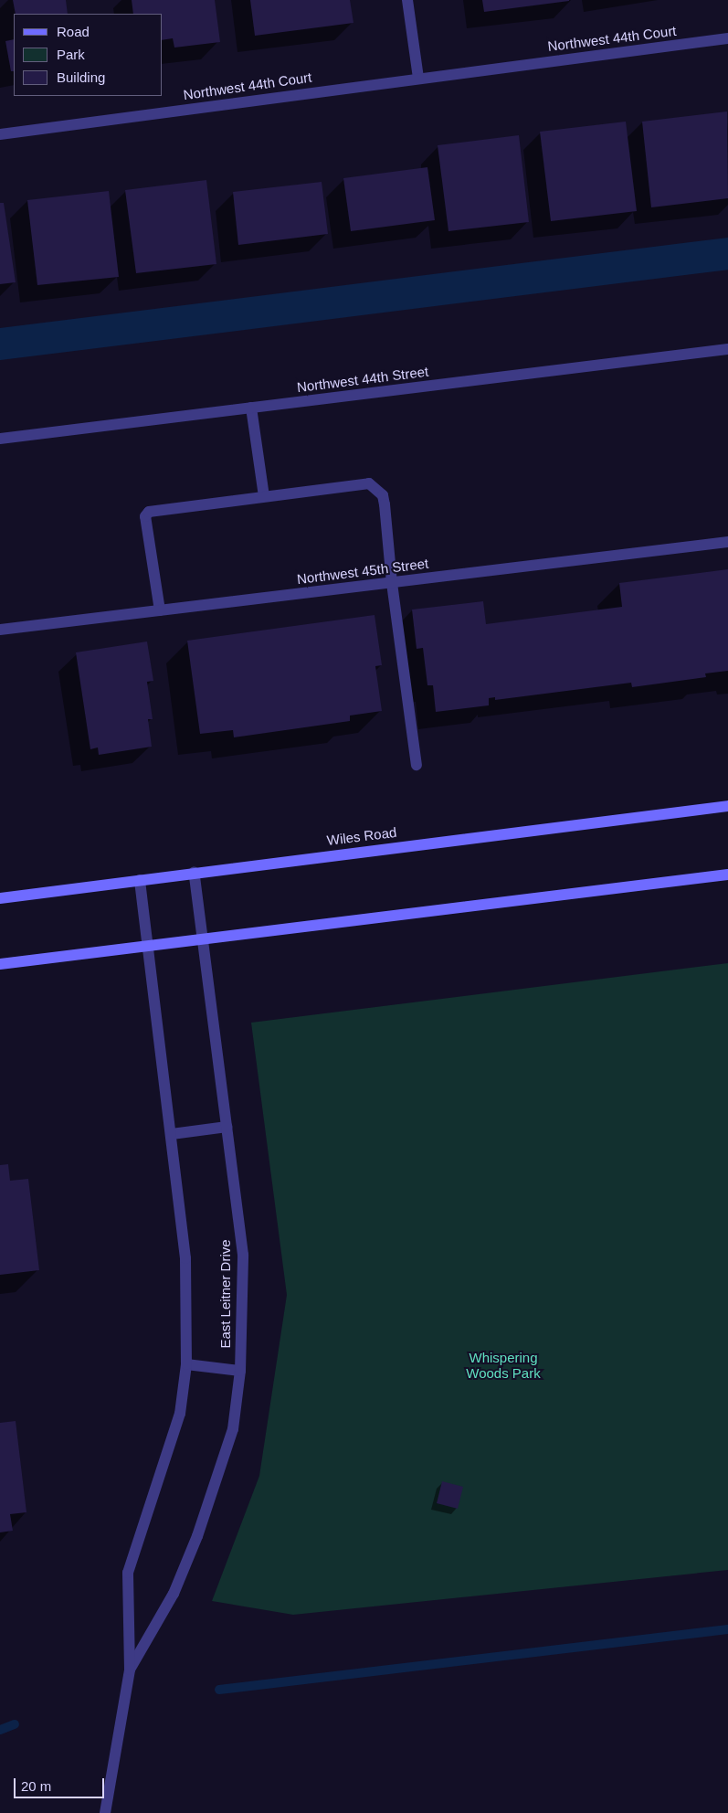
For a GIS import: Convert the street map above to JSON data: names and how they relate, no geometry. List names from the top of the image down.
{
  "streets": {
    "main road": ["Wiles Road"],
    "street": [
      "Northwest 44th Court",
      "Northwest 44th Street",
      "Northwest 45th Street",
      "East Leitner Drive"
    ]
  },
  "crossings": [
    ["Wiles Road", "East Leitner Drive"]
  ],
  "parks": ["Whispering Woods Park"],
  "legend": ["Road", "Park", "Building"],
  "scale_bar": "20 m"
}
